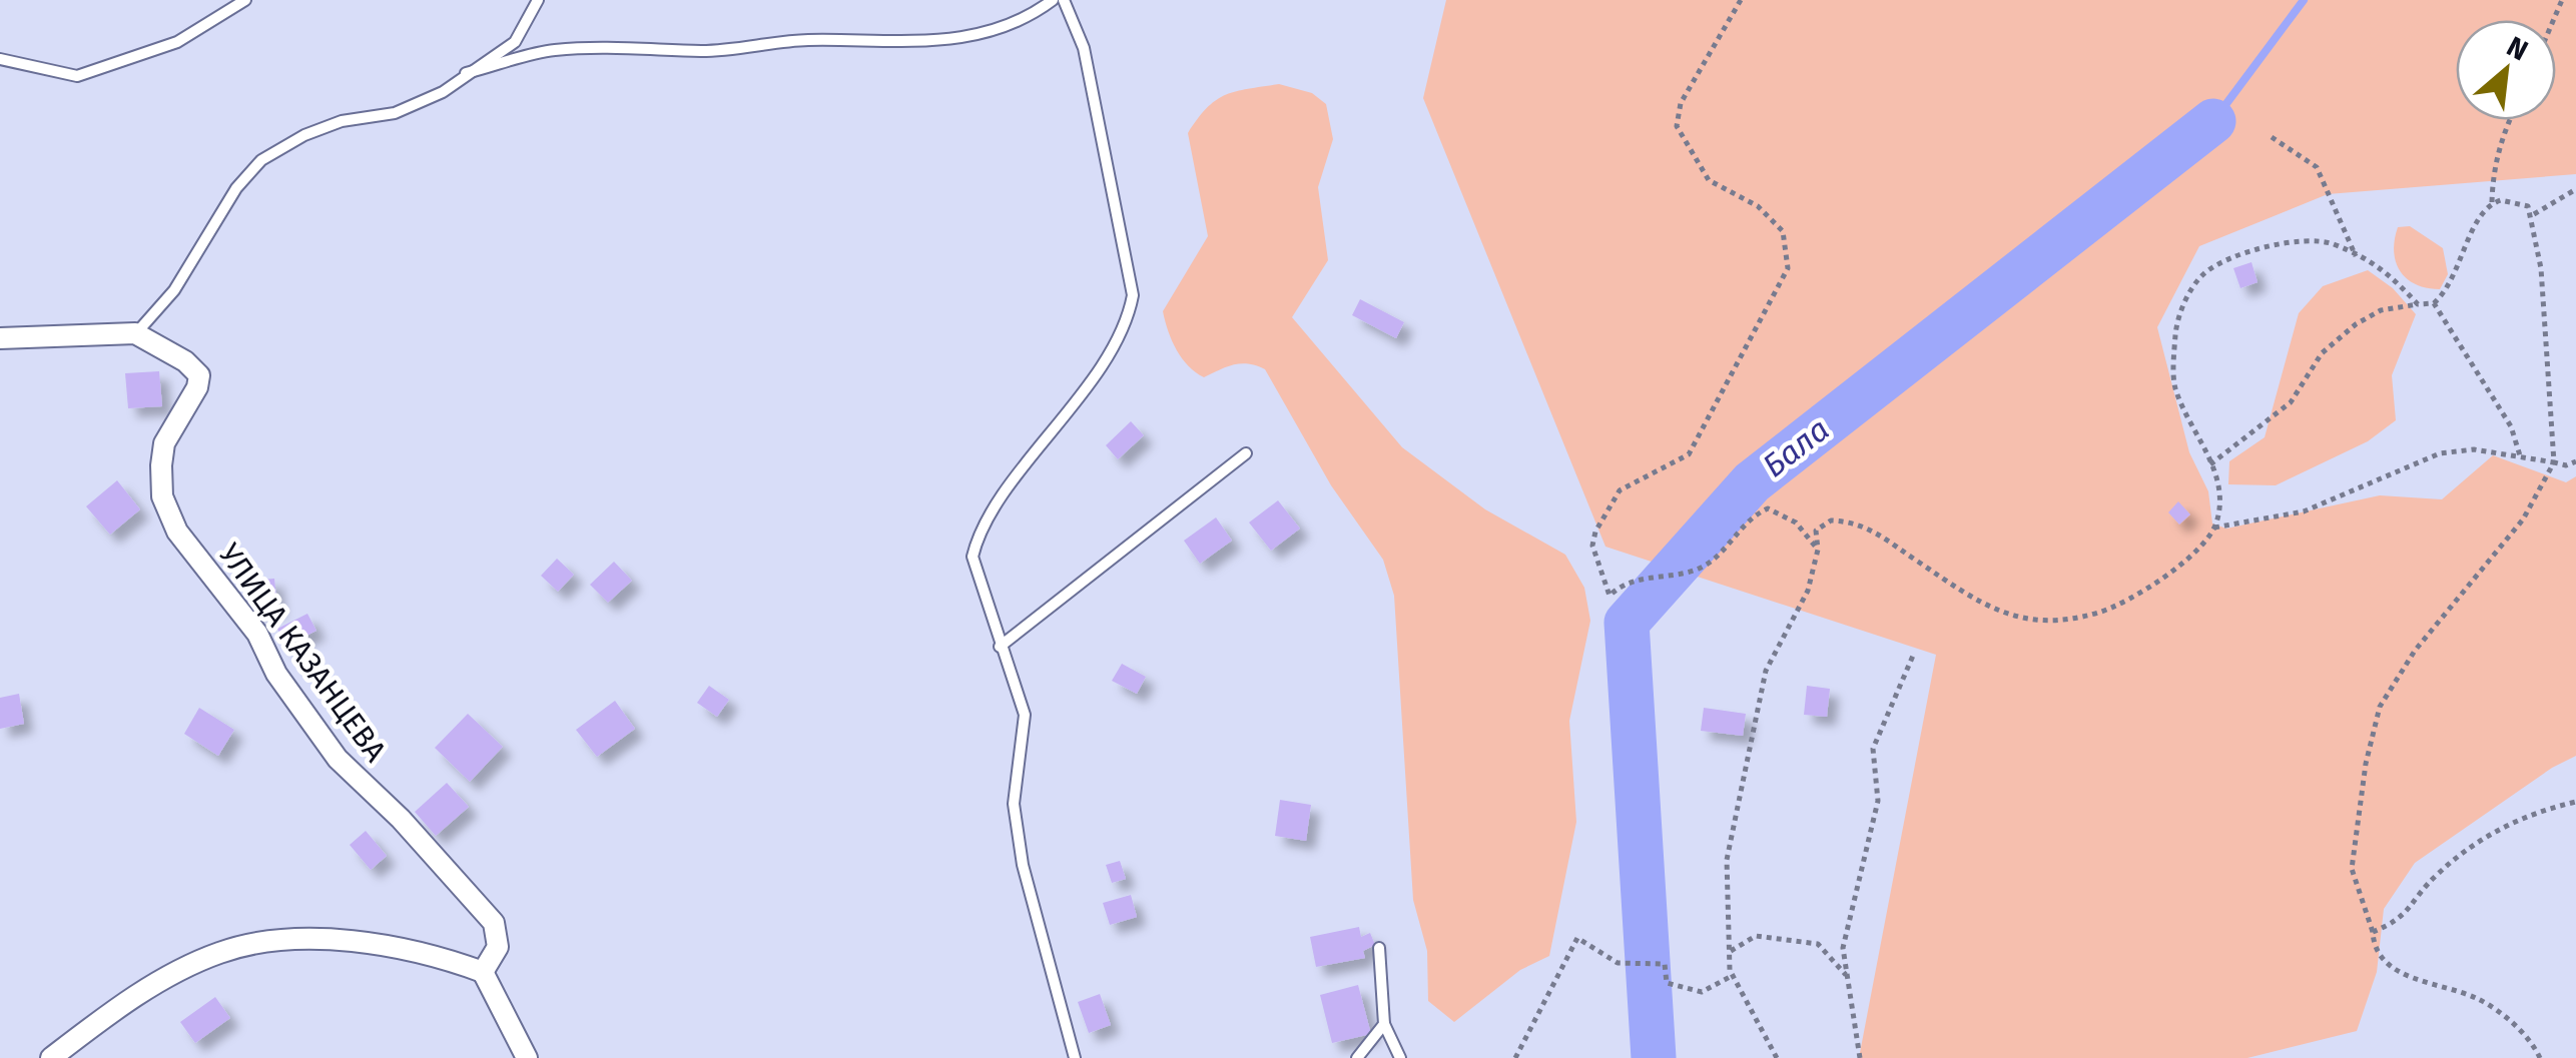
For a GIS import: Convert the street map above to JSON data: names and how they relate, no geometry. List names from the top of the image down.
{
  "streets": {
    "street": ["УЛИЦА КАЗАНЦЕВА"]
  },
  "water": ["Бала"],
  "north": "top right"
}
